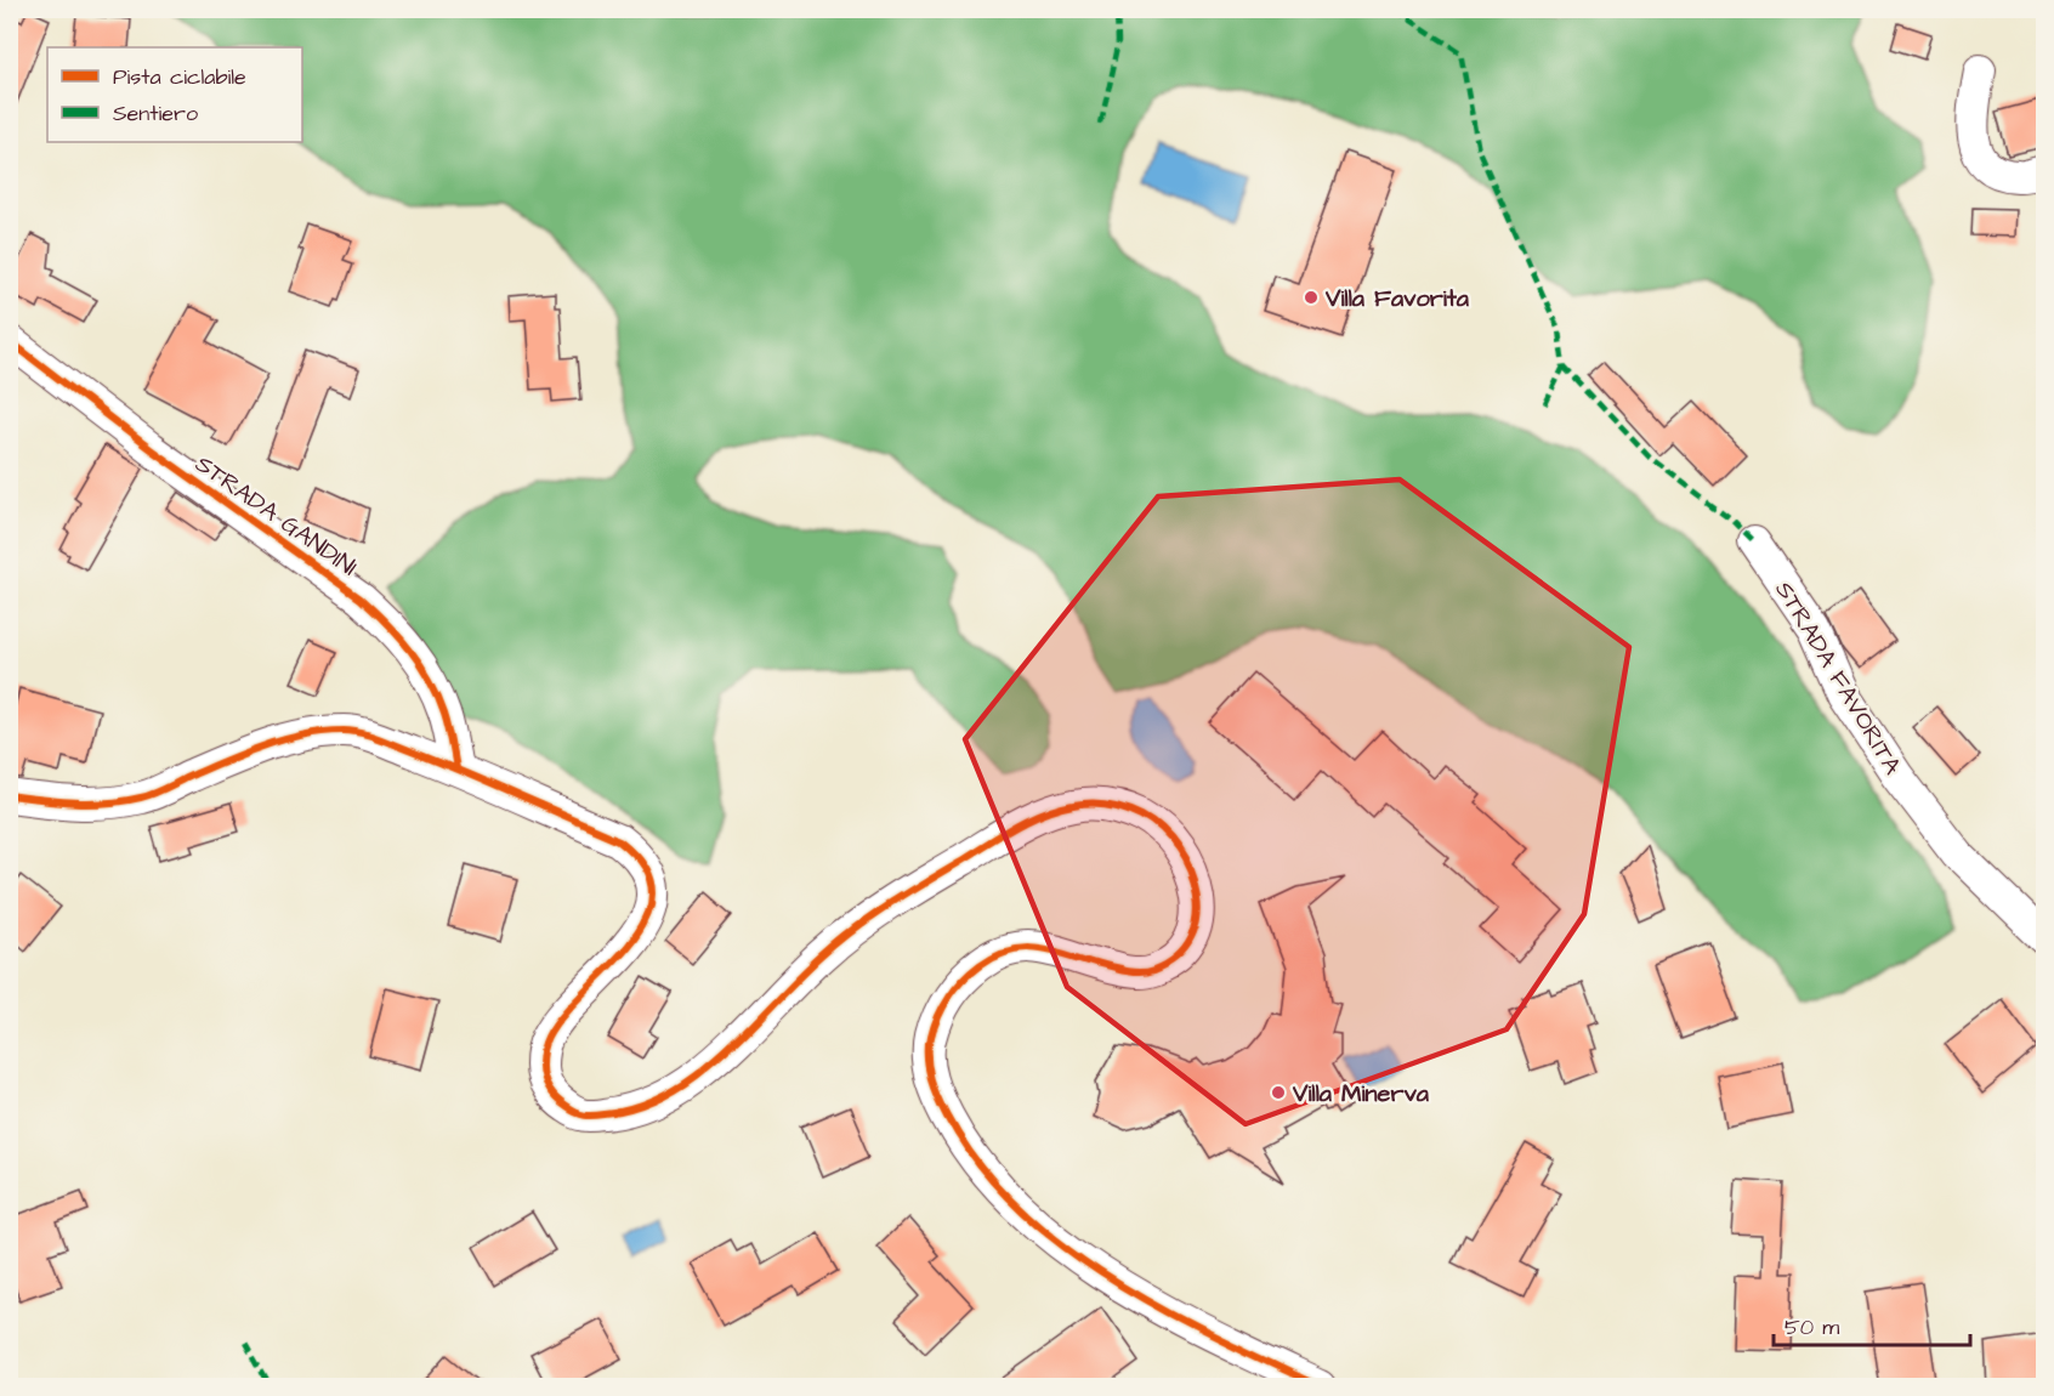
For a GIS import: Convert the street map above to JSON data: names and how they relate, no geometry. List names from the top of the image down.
{
  "streets": {
    "street": ["STRADA GANDINI", "STRADA FAVORITA"]
  },
  "places": ["Villa Favorita", "Villa Minerva"],
  "legend": ["Pista ciclabile", "Sentiero"],
  "scale_bar": "50 m"
}
